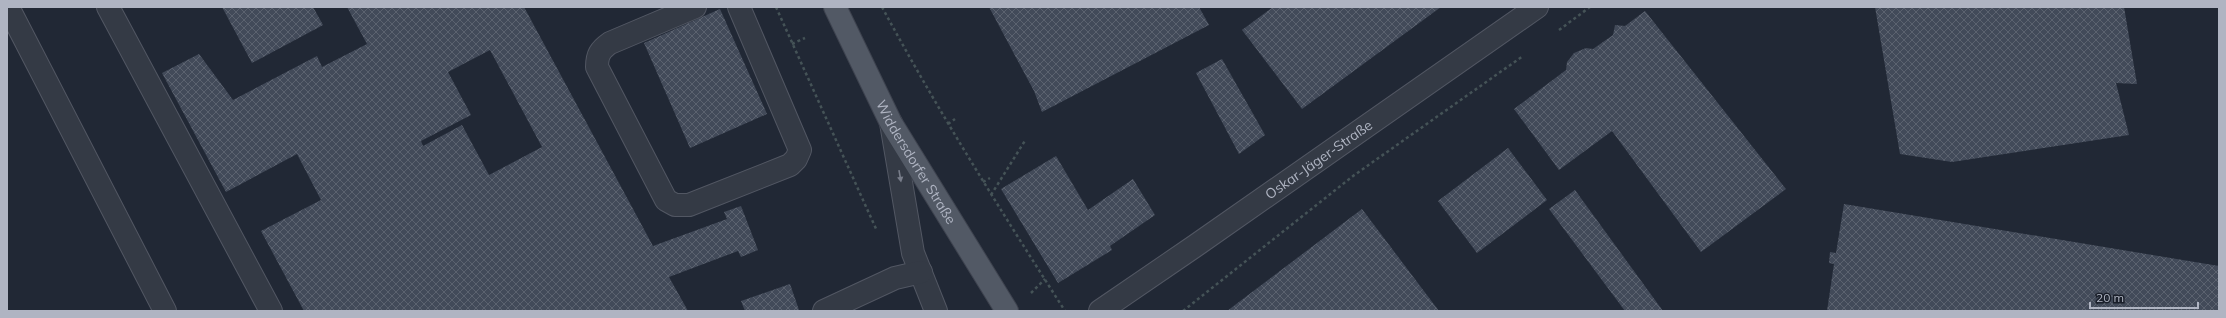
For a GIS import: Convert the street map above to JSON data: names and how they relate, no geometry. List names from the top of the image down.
{
  "streets": {
    "main road": ["Widdersdorfer Straße"],
    "street": ["Oskar-Jäger-Straße"]
  },
  "scale_bar": "20 m"
}
